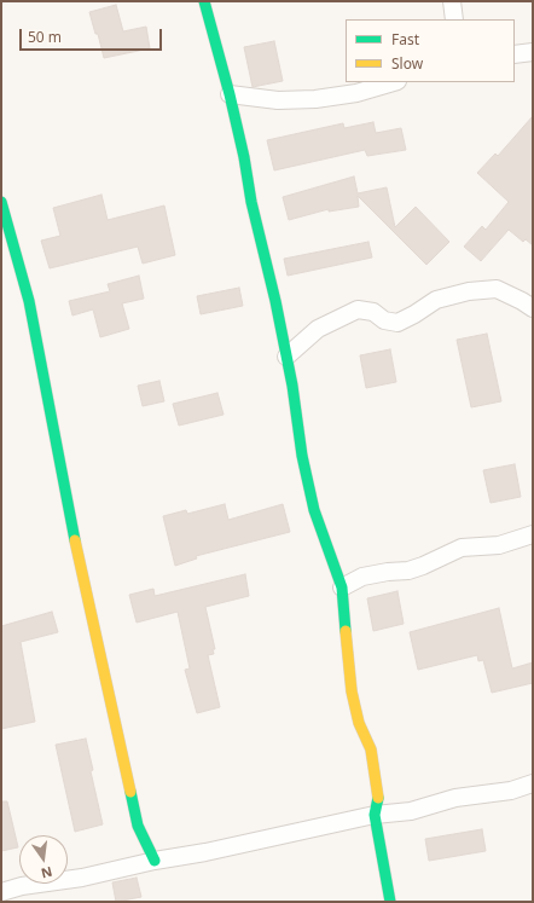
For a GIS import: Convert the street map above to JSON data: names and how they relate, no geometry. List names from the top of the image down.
{
  "legend": ["Fast", "Slow"],
  "scale_bar": "50 m",
  "north": "bottom"
}
